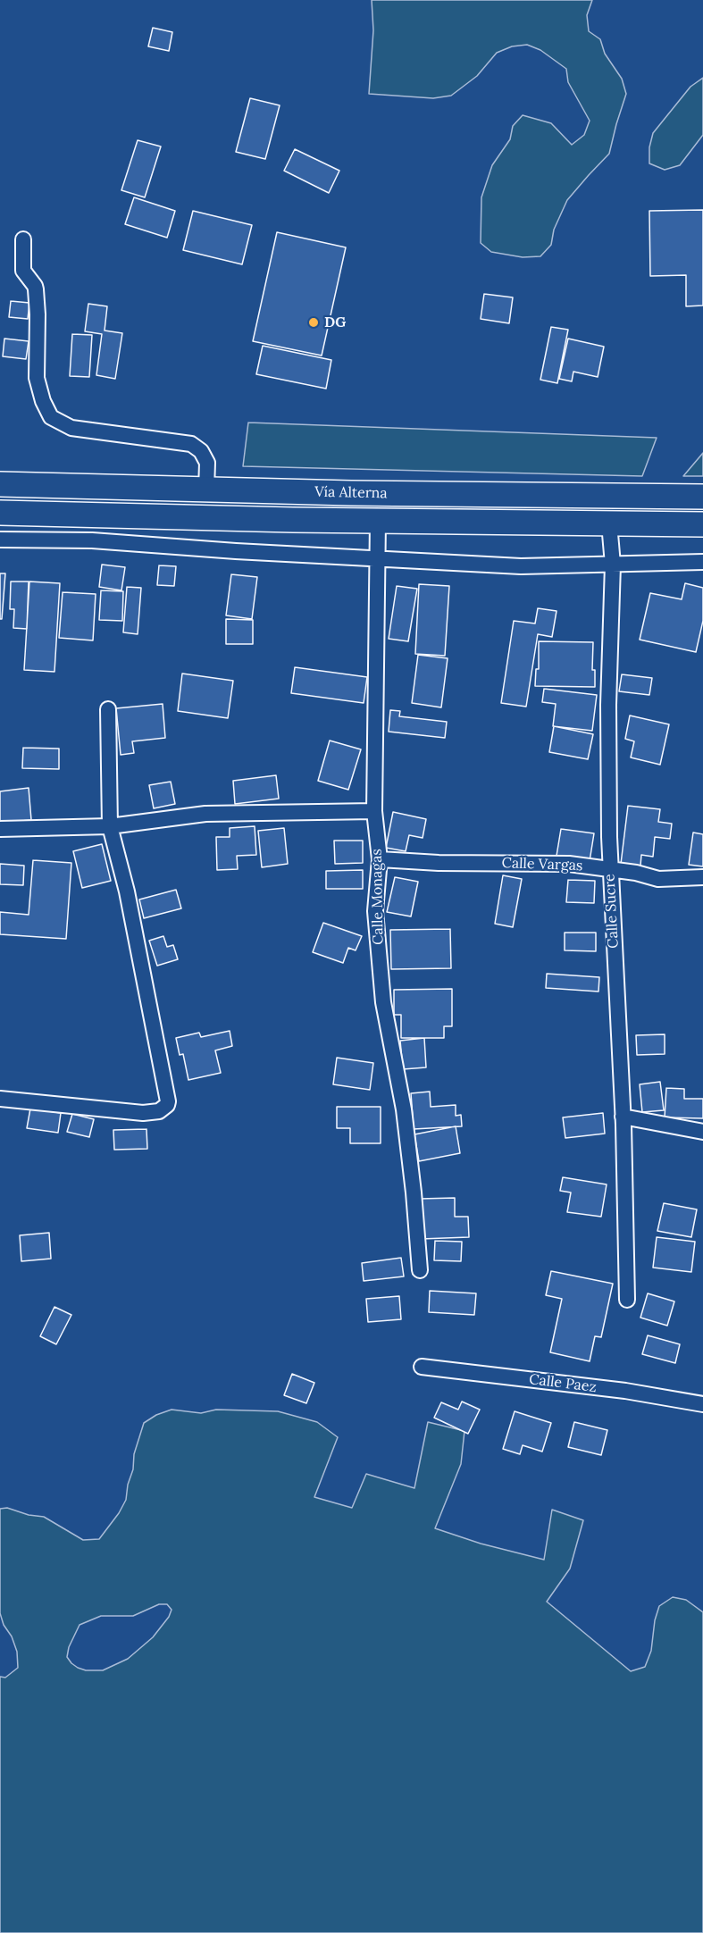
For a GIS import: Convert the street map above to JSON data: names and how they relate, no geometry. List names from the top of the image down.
{
  "streets": {
    "highway": ["Vía Alterna"],
    "street": [
      "Calle Vargas",
      "Calle Monagas",
      "Calle Sucre",
      "Calle Paez"
    ]
  },
  "crossings": [
    ["Vía Alterna", "Calle Monagas"],
    ["Vía Alterna", "Calle Sucre"],
    ["Calle Vargas", "Calle Monagas"],
    ["Calle Vargas", "Calle Sucre"]
  ],
  "places": ["DG"]
}
